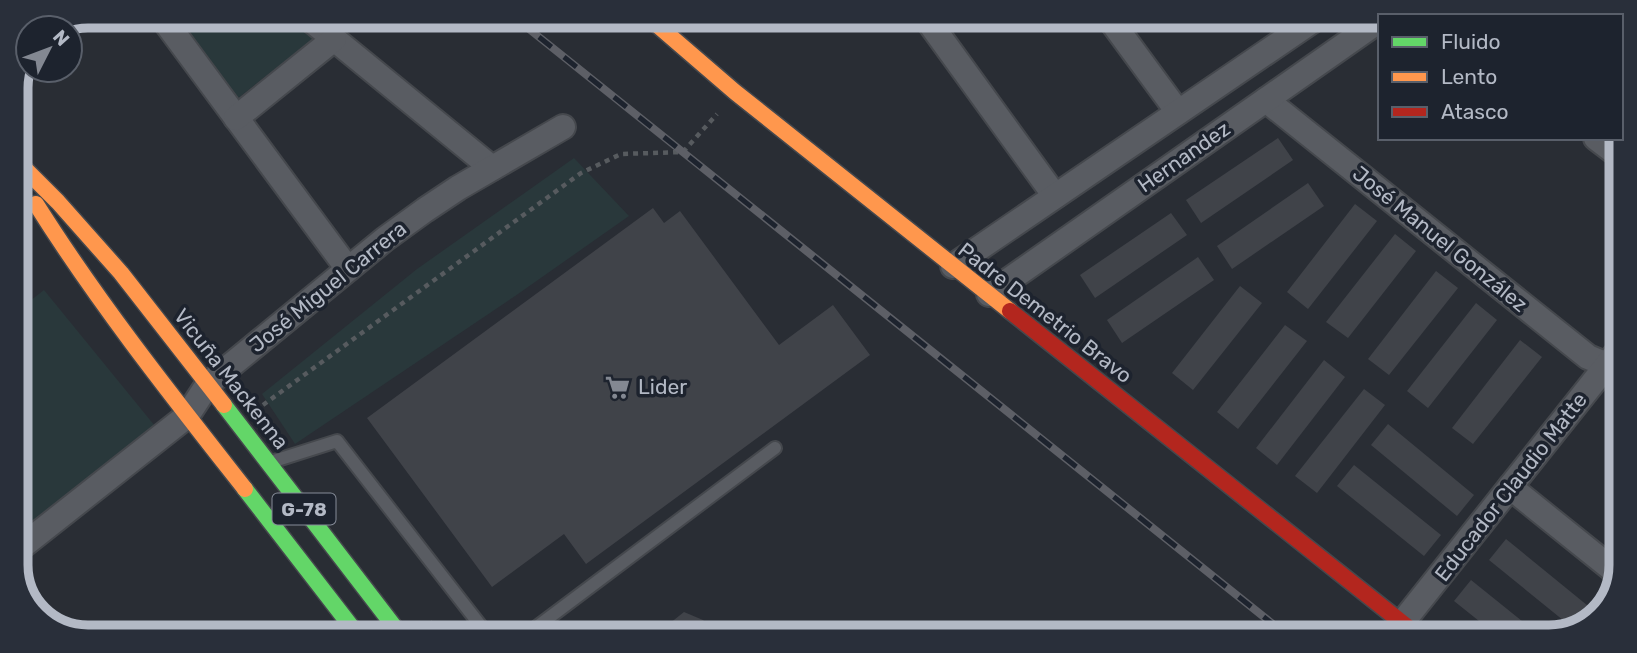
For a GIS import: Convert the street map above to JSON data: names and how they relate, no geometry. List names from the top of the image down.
{
  "streets": {
    "main road": ["Padre Demetrio Bravo", "Vicuña Mackenna", "G-78"],
    "street": [
      "Hernandez",
      "José Manuel González",
      "José Miguel Carrera",
      "Educador Claudio Matte"
    ]
  },
  "crossings": [
    ["Hernandez", "José Manuel González"],
    ["Hernandez", "Padre Demetrio Bravo"],
    ["José Miguel Carrera", "Vicuña Mackenna"],
    ["José Miguel Carrera", "G-78"]
  ],
  "places": {
    "supermarket": ["Lider"]
  },
  "legend": ["Fluido", "Lento", "Atasco"],
  "north": "top right"
}
